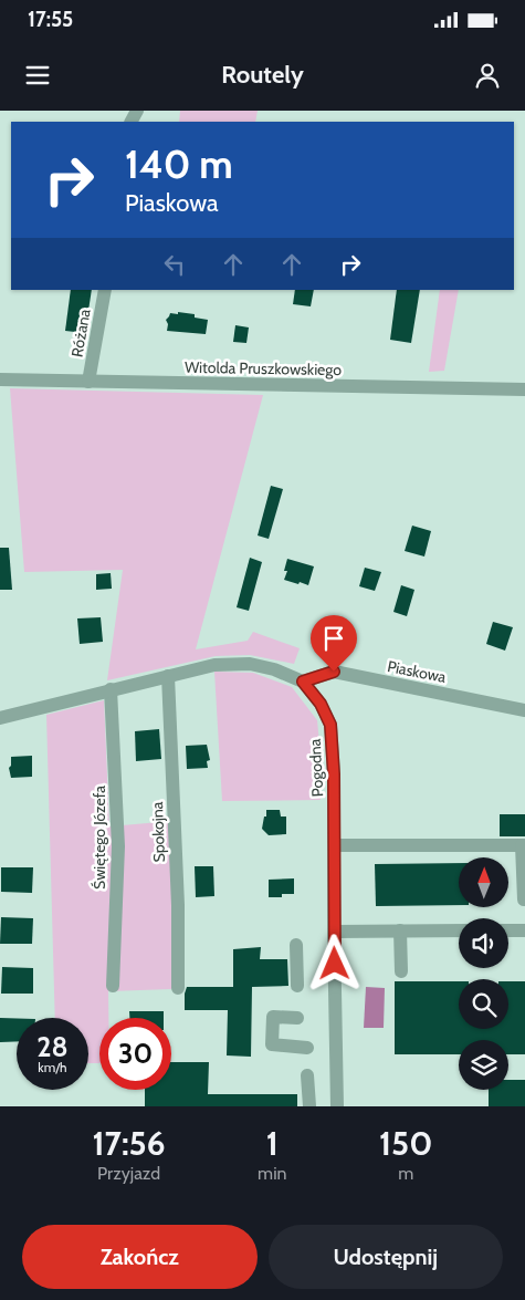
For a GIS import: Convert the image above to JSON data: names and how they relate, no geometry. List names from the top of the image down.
{
  "streets": {
    "street": [
      "Różana",
      "Witolda Pruszkowskiego",
      "Piaskowa",
      "Pogodna",
      "Spokojna",
      "Świętego Józefa"
    ]
  },
  "crossings": [
    ["Różana", "Witolda Pruszkowskiego"],
    ["Piaskowa", "Pogodna"],
    ["Pogodna", "Spokojna"],
    ["Pogodna", "Świętego Józefa"]
  ],
  "north": "top",
  "page": {
    "status": "17:55",
    "header": "Routely",
    "turn": ["140 m", "Piaskowa"],
    "speed": "28 km/h",
    "limit": "30",
    "eta": [
      "17:56",
      "Przyjazd",
      "1",
      "min",
      "150",
      "m"
    ],
    "buttons": ["Zakończ", "Udostępnij"]
  }
}
